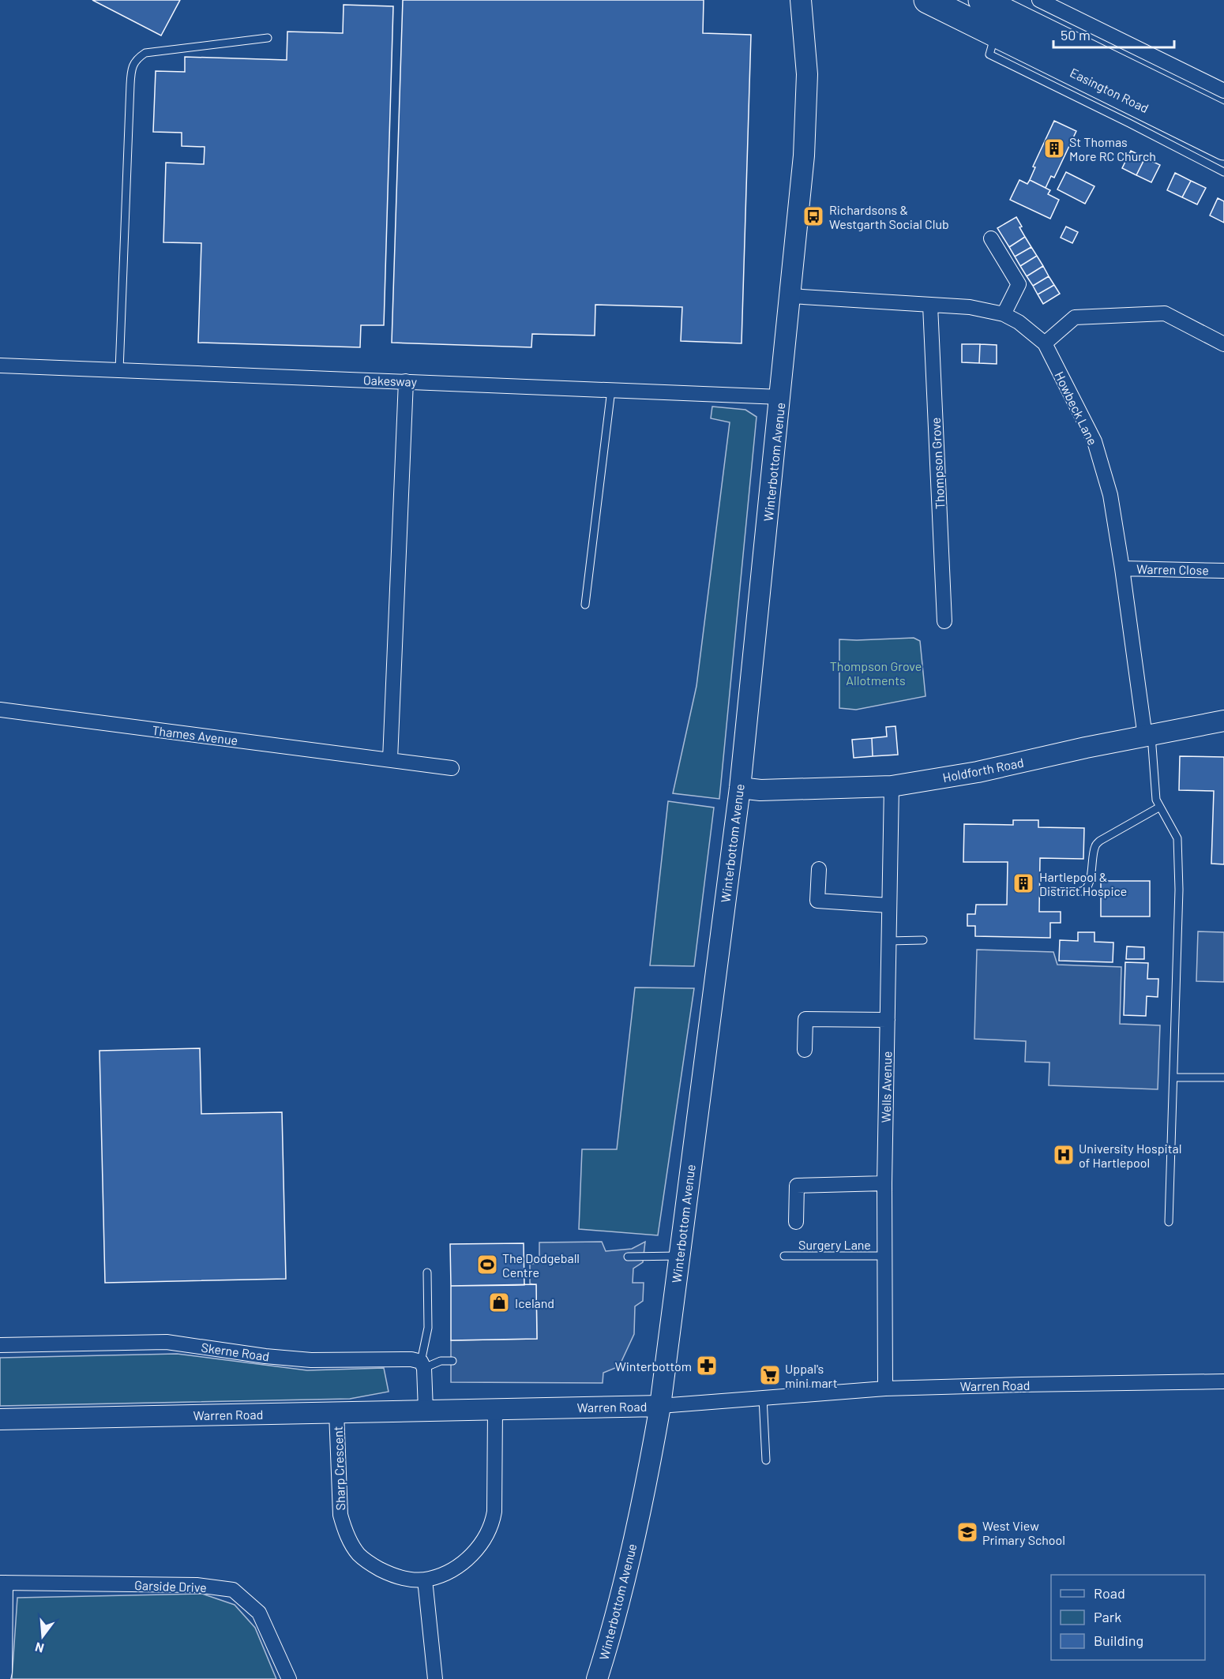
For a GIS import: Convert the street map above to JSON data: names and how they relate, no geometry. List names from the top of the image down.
{
  "streets": {
    "highway": ["Easington Road"],
    "street": [
      "Oakesway",
      "Howbeck Lane",
      "Winterbottom Avenue",
      "Thompson Grove",
      "Warren Close",
      "Thames Avenue",
      "Holdforth Road",
      "Wells Avenue",
      "Skerne Road",
      "Warren Road",
      "Sharp Crescent",
      "Garside Drive"
    ],
    "lane": ["Surgery Lane"]
  },
  "crossings": [
    ["Oakesway", "Winterbottom Avenue"],
    ["Howbeck Lane", "Winterbottom Avenue"],
    ["Howbeck Lane", "Thompson Grove"],
    ["Howbeck Lane", "Warren Close"],
    ["Howbeck Lane", "Holdforth Road"],
    ["Winterbottom Avenue", "Holdforth Road"],
    ["Winterbottom Avenue", "Warren Road"],
    ["Holdforth Road", "Wells Avenue"],
    ["Wells Avenue", "Surgery Lane"],
    ["Wells Avenue", "Warren Road"],
    ["Warren Road", "Sharp Crescent"]
  ],
  "parks": ["Thompson Grove Allotments"],
  "places": {
    "building": ["St Thomas More RC Church", "Hartlepool & District Hospice"],
    "bus stop": ["Richardsons & Westgarth Social Club"],
    "hospital": ["University Hospital of Hartlepool"],
    "sports": ["The Dodgeball Centre"],
    "shop": ["Iceland"],
    "pharmacy": ["Winterbottom"],
    "supermarket": ["Uppal's mini mart"],
    "school or university": ["West View Primary School"]
  },
  "legend": ["Road", "Park", "Building"],
  "scale_bar": "50 m",
  "north": "bottom"
}
